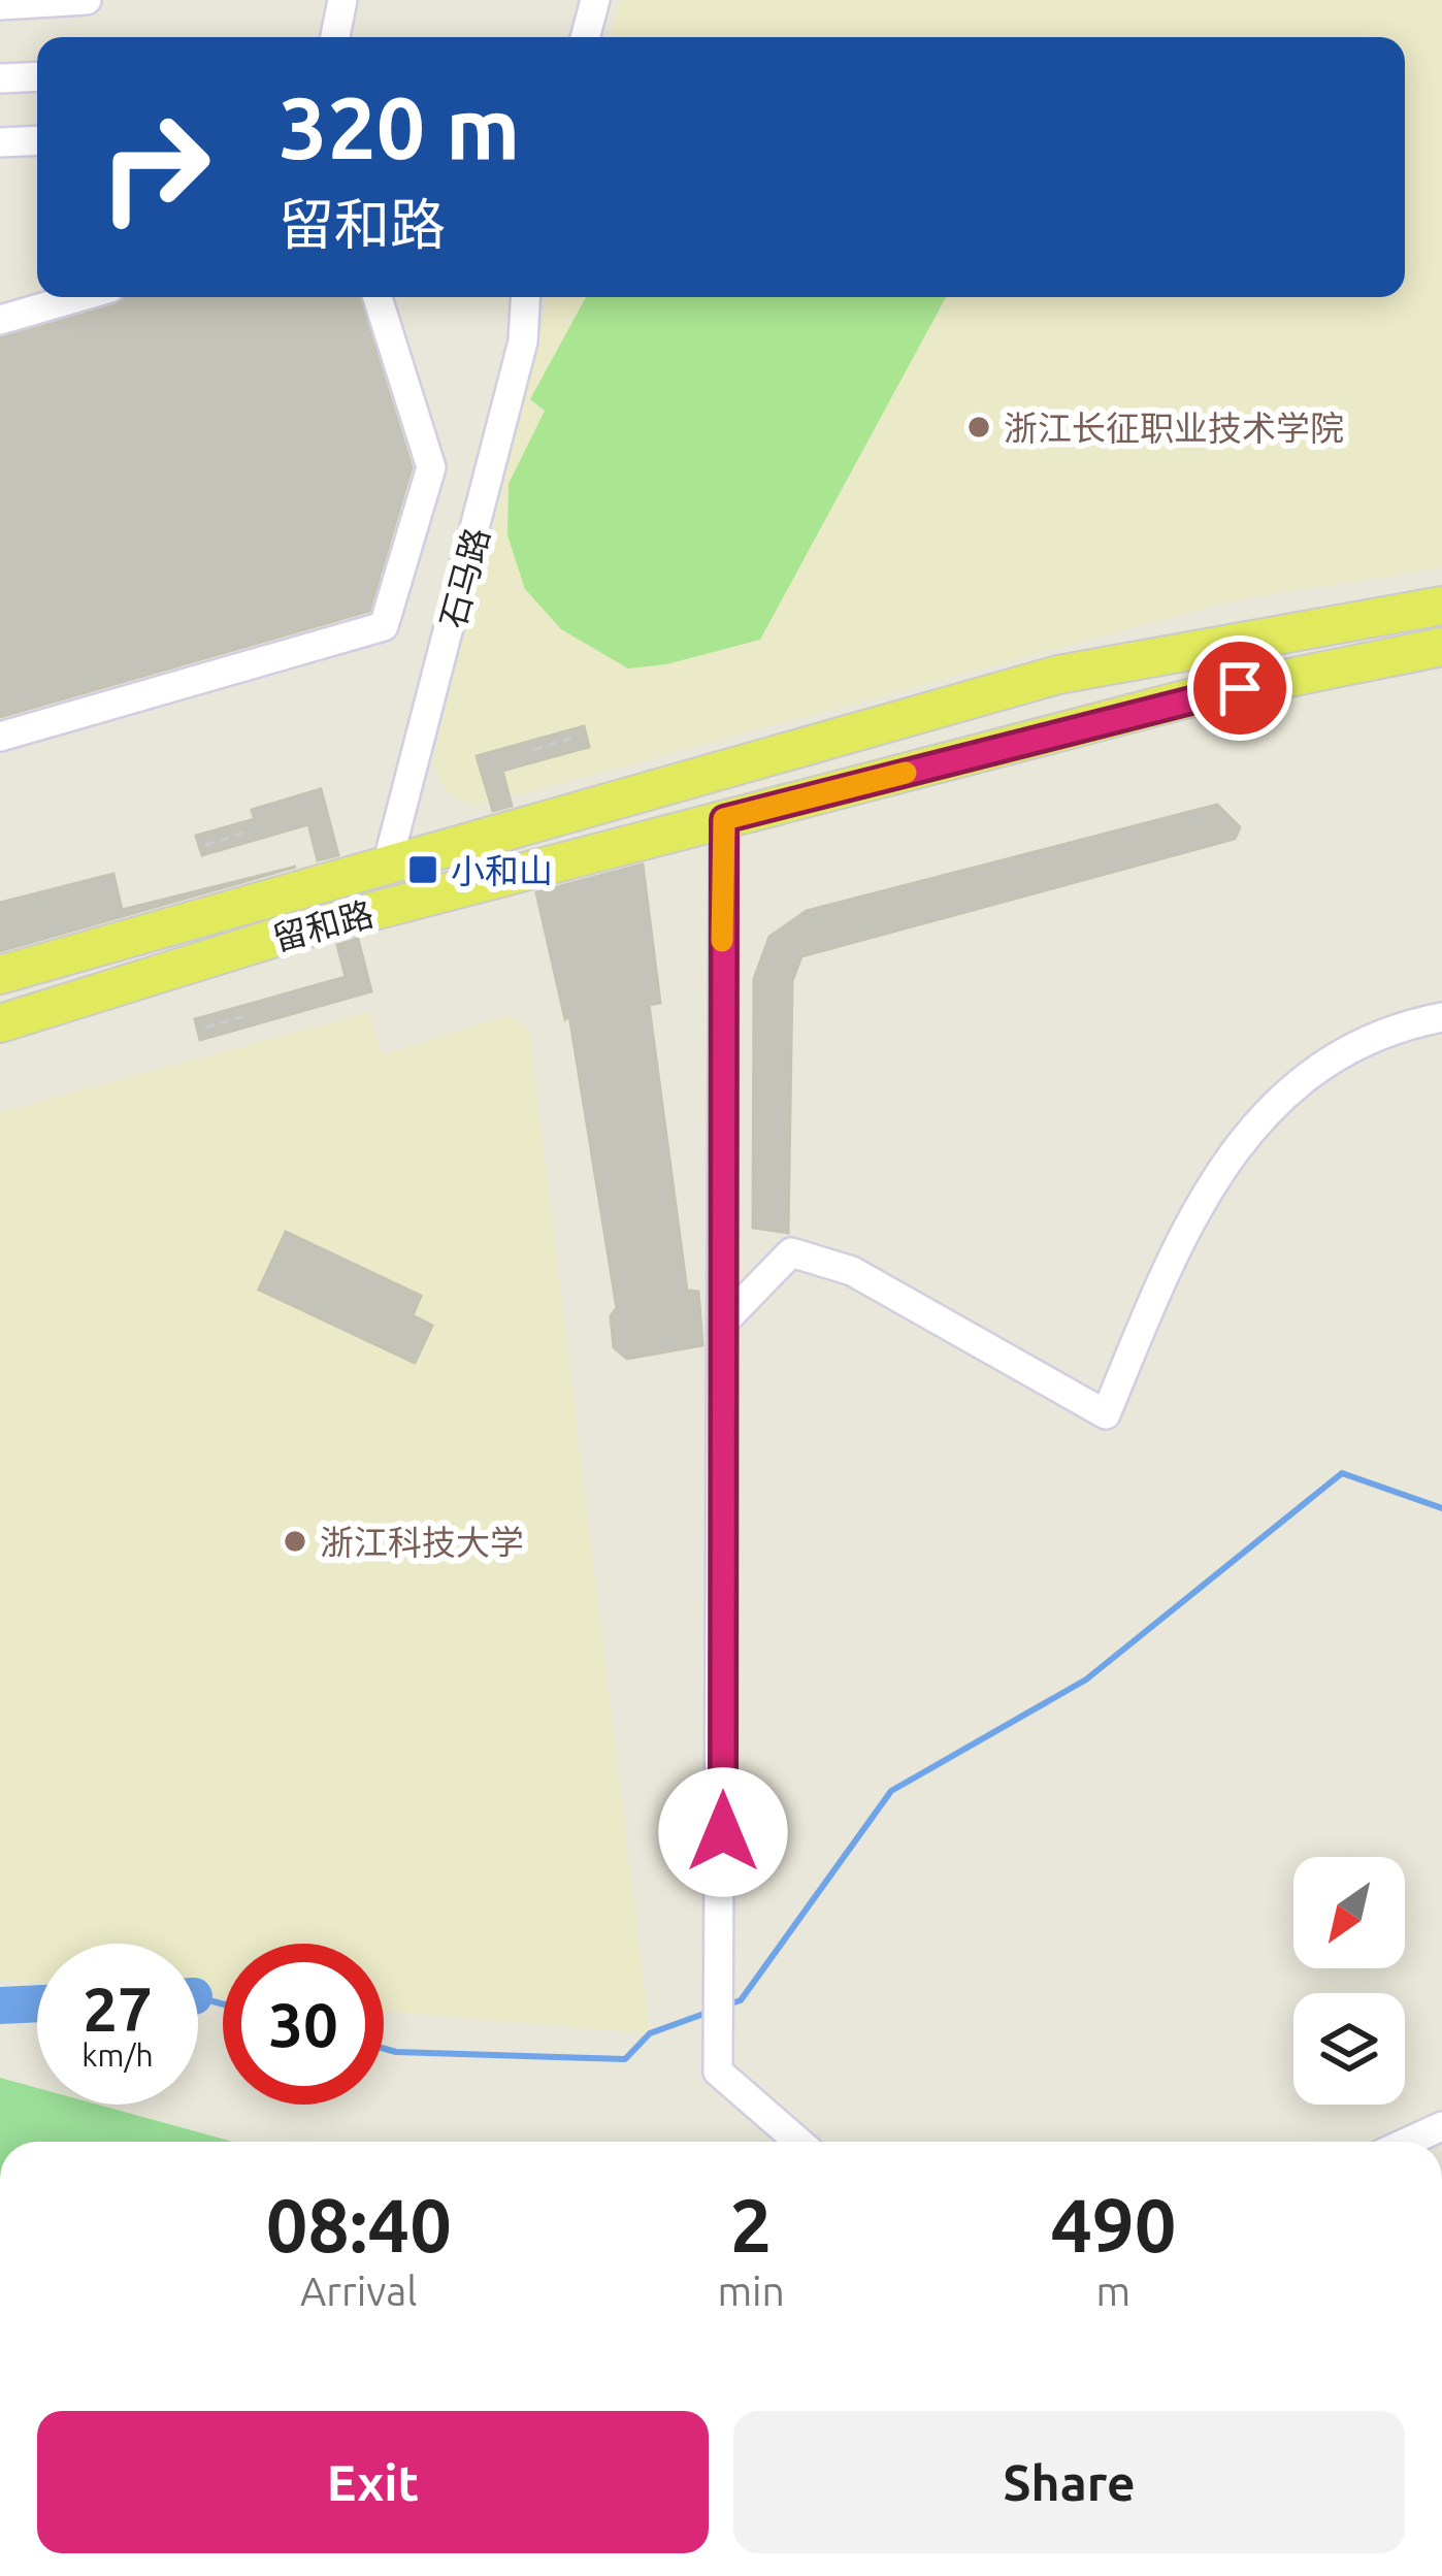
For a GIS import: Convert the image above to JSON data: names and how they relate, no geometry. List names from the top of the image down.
{
  "streets": {
    "main road": ["留和路"],
    "street": ["石马路"]
  },
  "crossings": [
    ["石马路", "留和路"]
  ],
  "places": {
    "other": ["浙江长征职业技术学院", "浙江科技大学"],
    "transit": ["小和山"]
  },
  "north": "bottom left",
  "page": {
    "turn": ["320 m", "留和路"],
    "speed": "27 km/h",
    "limit": "30",
    "eta": [
      "08:40",
      "Arrival",
      "2",
      "min",
      "490",
      "m"
    ],
    "buttons": ["Exit", "Share"]
  }
}
